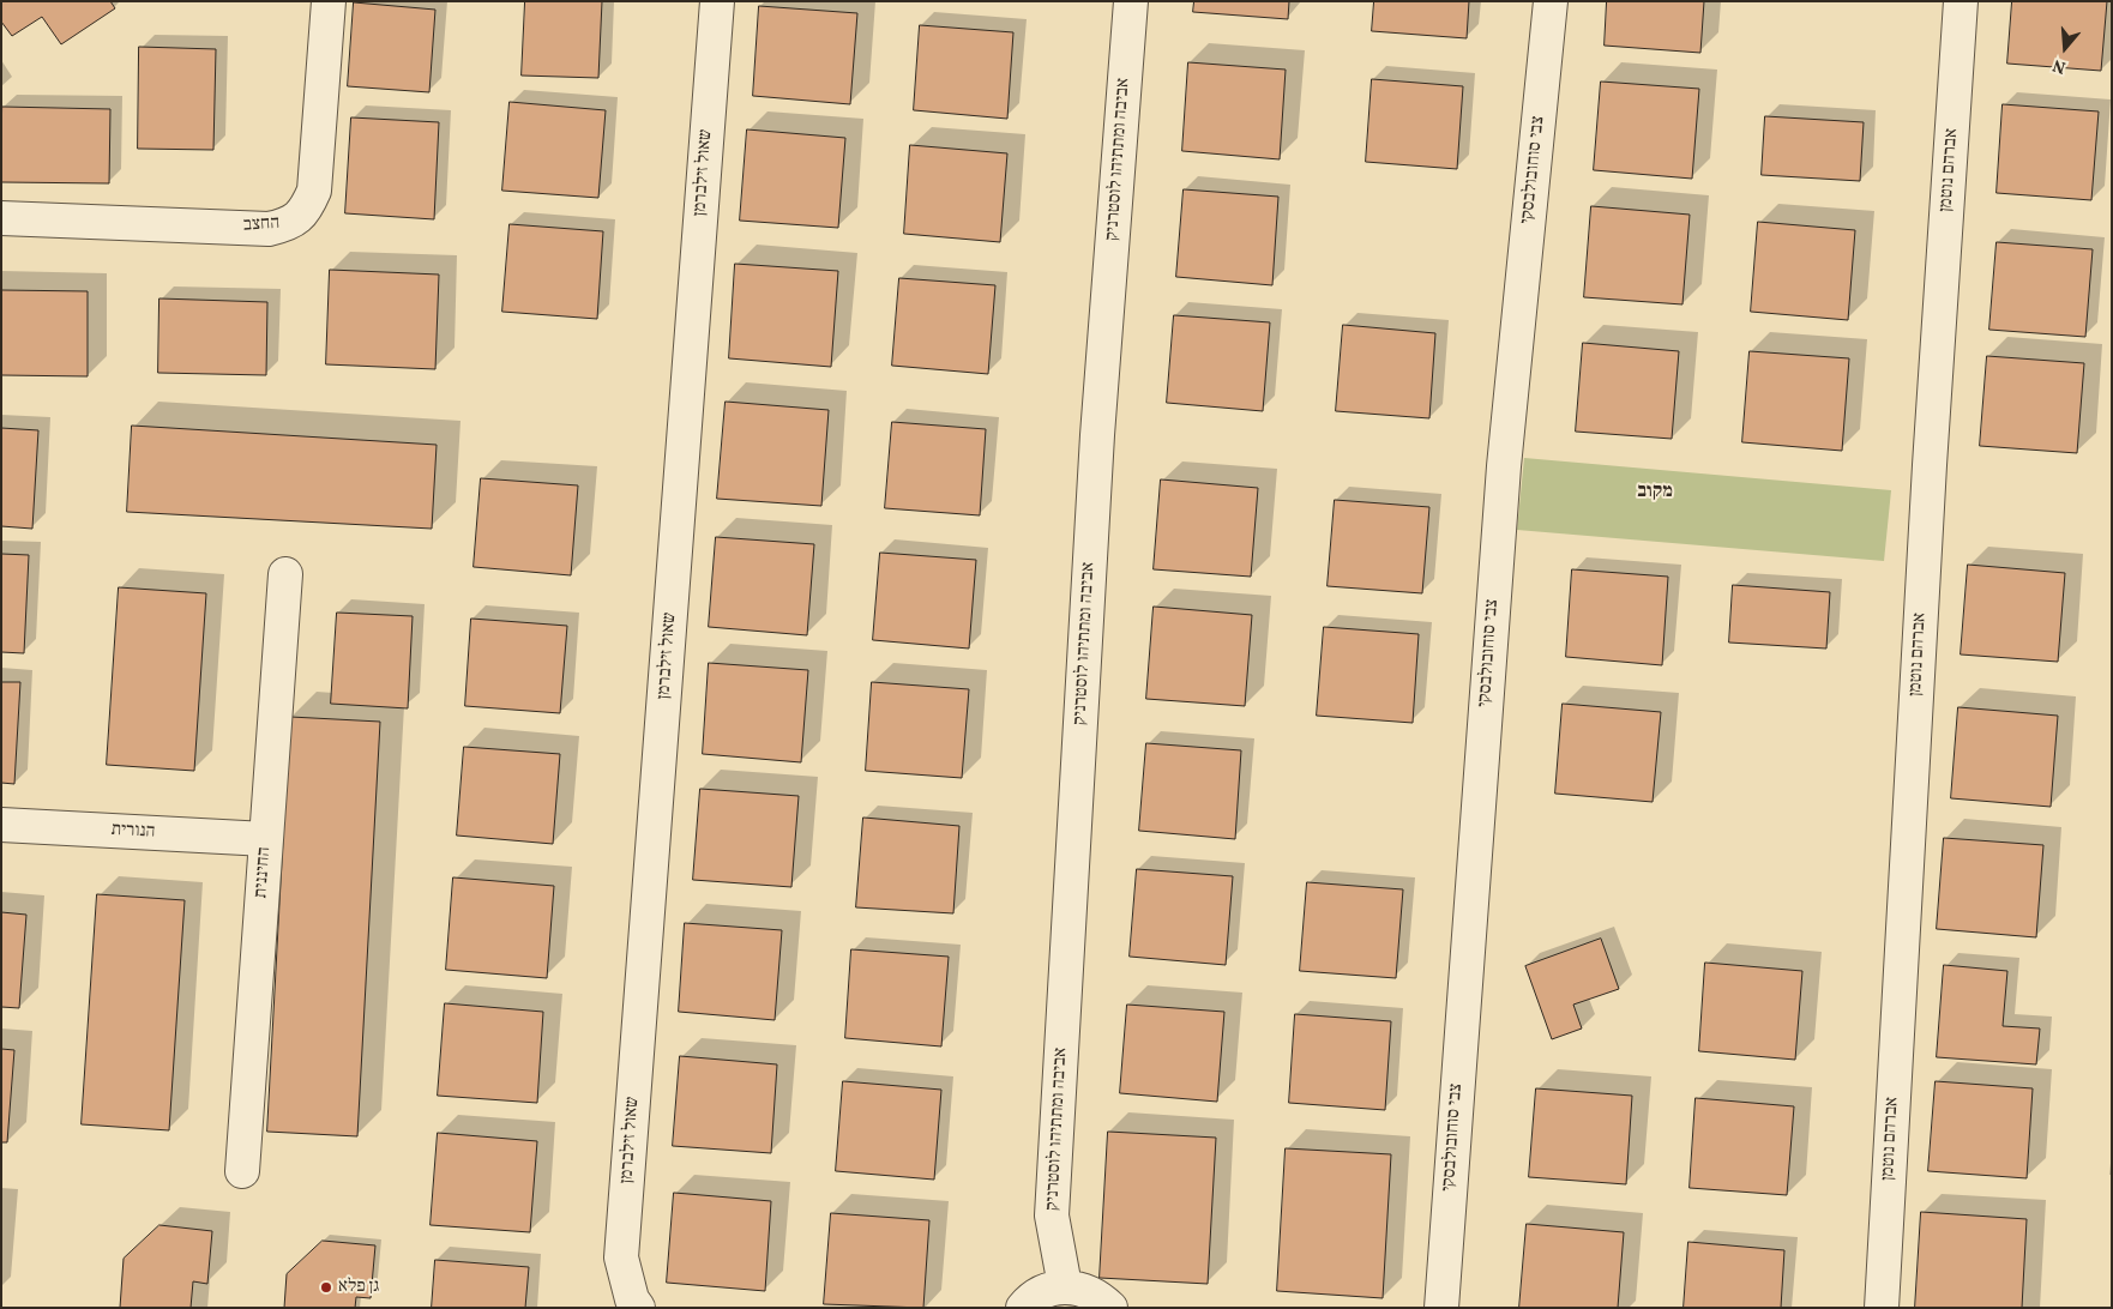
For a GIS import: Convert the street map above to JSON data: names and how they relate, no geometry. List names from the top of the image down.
{
  "streets": {
    "street": [
      "אביבה ומתתיהו לוסטרניק",
      "צבי סוחובולבסקי",
      "אברהם נוטמן",
      "שאול זילברמן",
      "החצב",
      "הנורית",
      "החיננית"
    ]
  },
  "crossings": [
    ["הנורית", "החיננית"]
  ],
  "districts": ["מקוב"],
  "places": ["גן פלא"],
  "north": "bottom"
}
